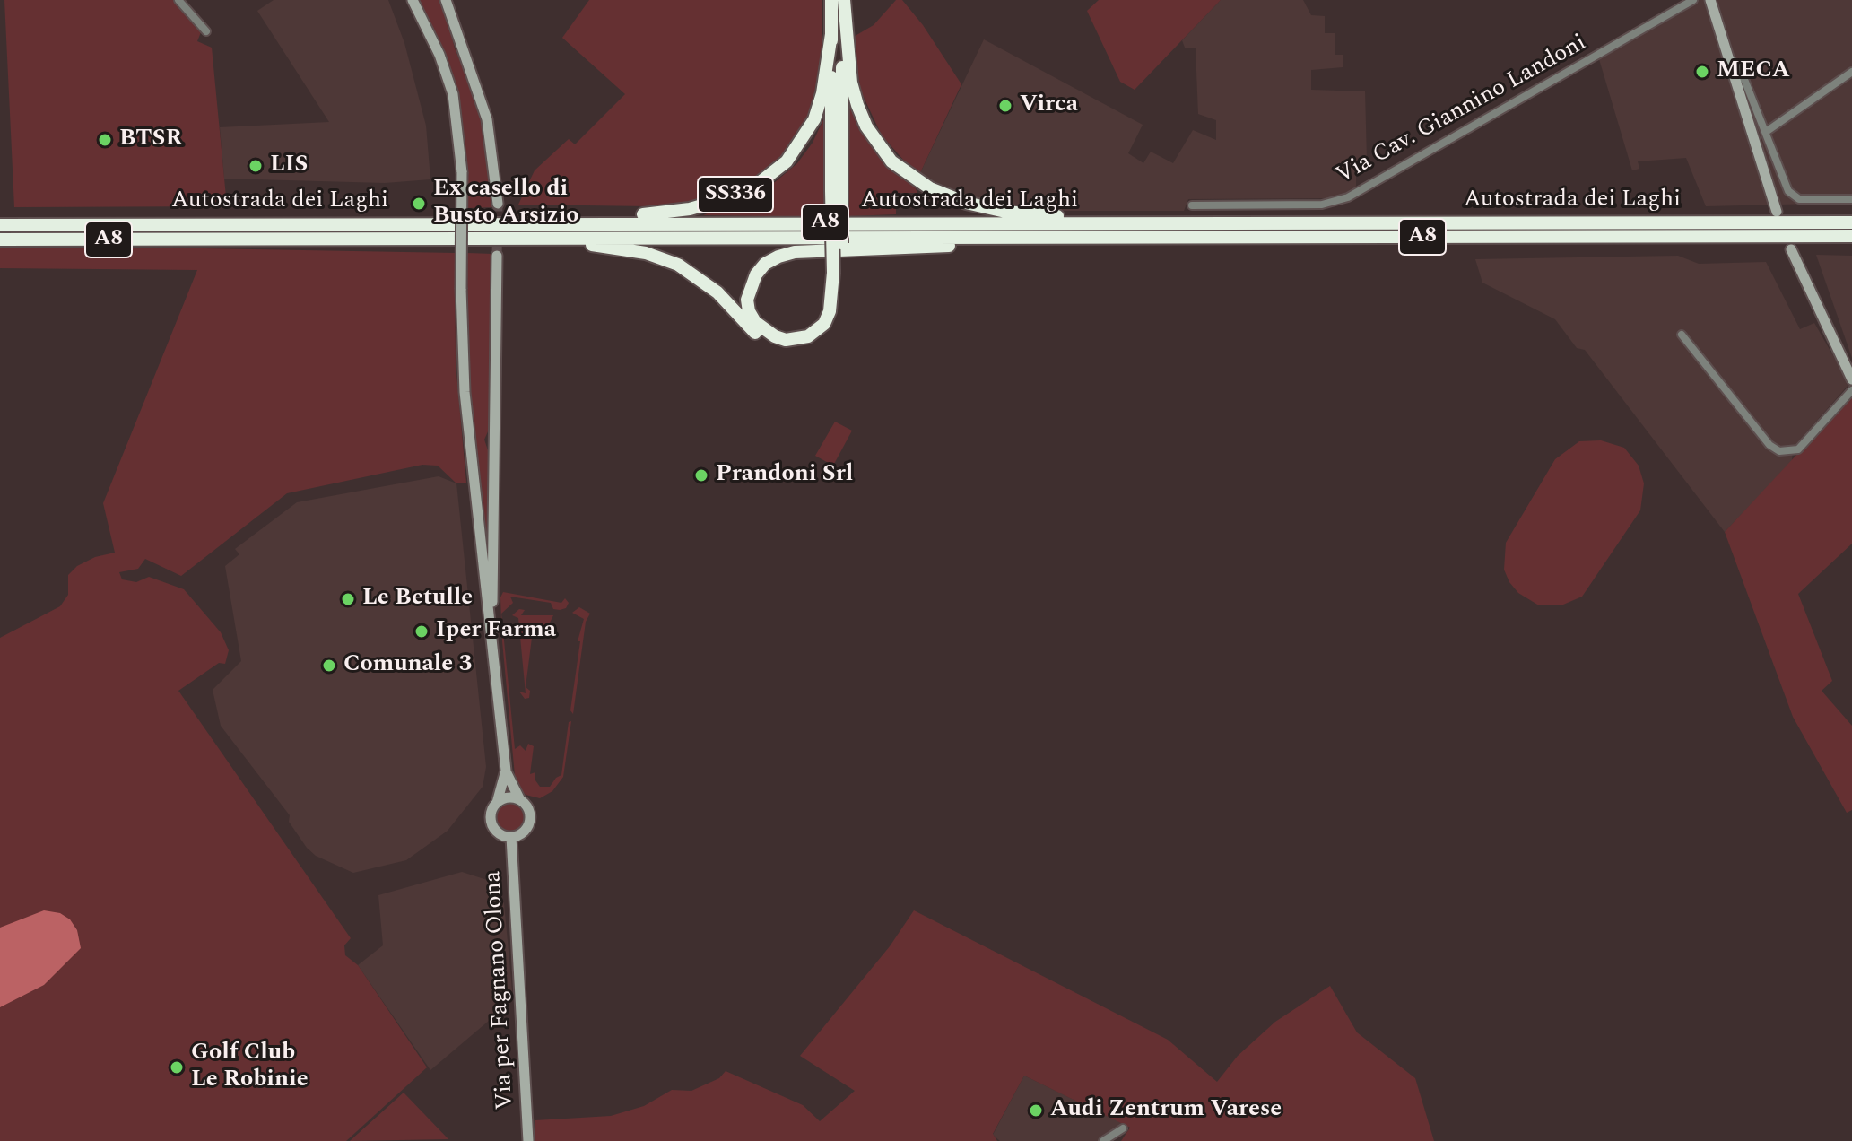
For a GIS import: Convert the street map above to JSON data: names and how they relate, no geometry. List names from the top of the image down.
{
  "streets": {
    "highway": ["SS336", "Autostrada dei Laghi", "A8"],
    "main road": ["Via per Fagnano Olona"],
    "street": ["Via Cav. Giannino Landoni"]
  },
  "crossings": [
    ["SS336", "Autostrada dei Laghi"]
  ],
  "places": [
    "MECA",
    "Virca",
    "BTSR",
    "LIS",
    "Ex casello di Busto Arsizio",
    "Prandoni Srl",
    "Le Betulle",
    "Iper Farma",
    "Comunale 3",
    "Golf Club Le Robinie",
    "Audi Zentrum Varese"
  ]
}
